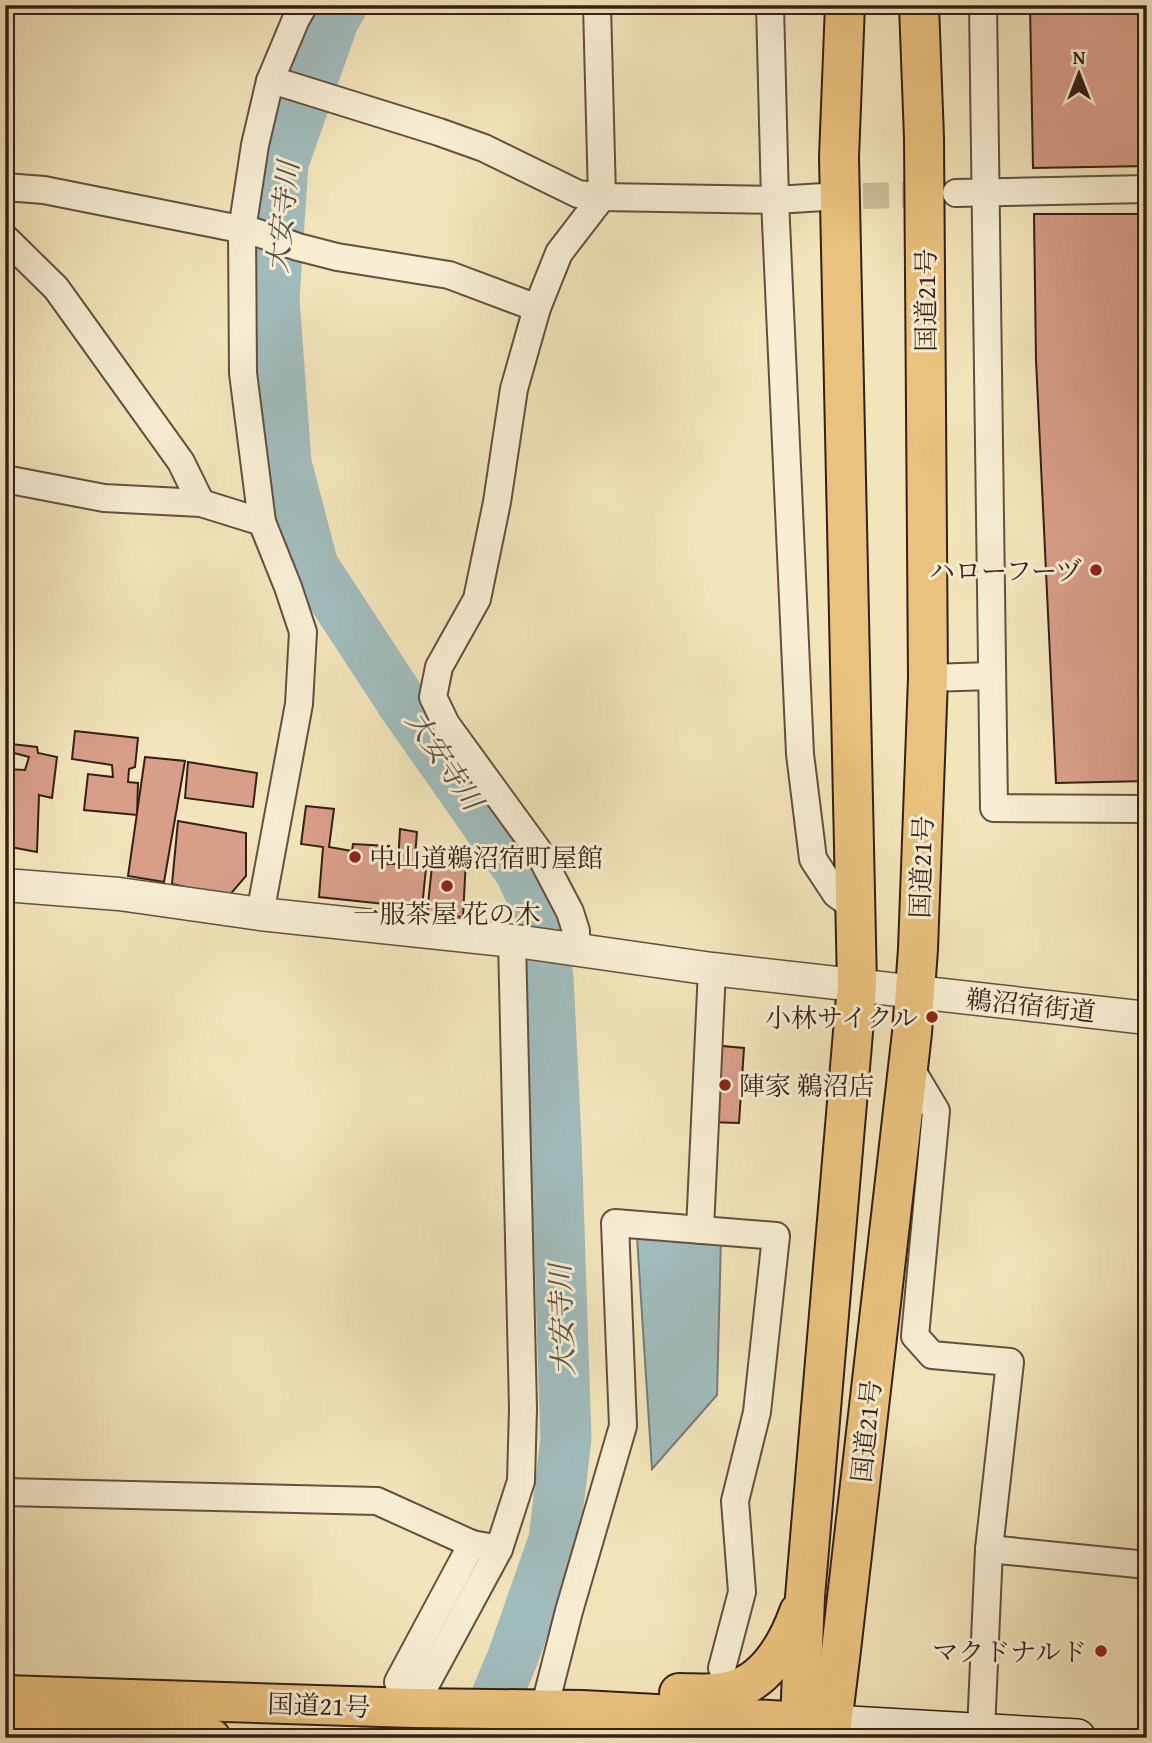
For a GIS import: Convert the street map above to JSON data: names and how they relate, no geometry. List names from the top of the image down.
{
  "streets": {
    "highway": ["国道21号"],
    "street": ["鵜沼宿街道"]
  },
  "crossings": [
    ["国道21号", "鵜沼宿街道"]
  ],
  "water": ["大安寺川"],
  "places": [
    "ハローフーヅ",
    "中山道鵜沼宿町屋館",
    "一服茶屋 花の木",
    "小林サイクル",
    "陣家 鵜沼店",
    "マクドナルド"
  ],
  "north": "top"
}
